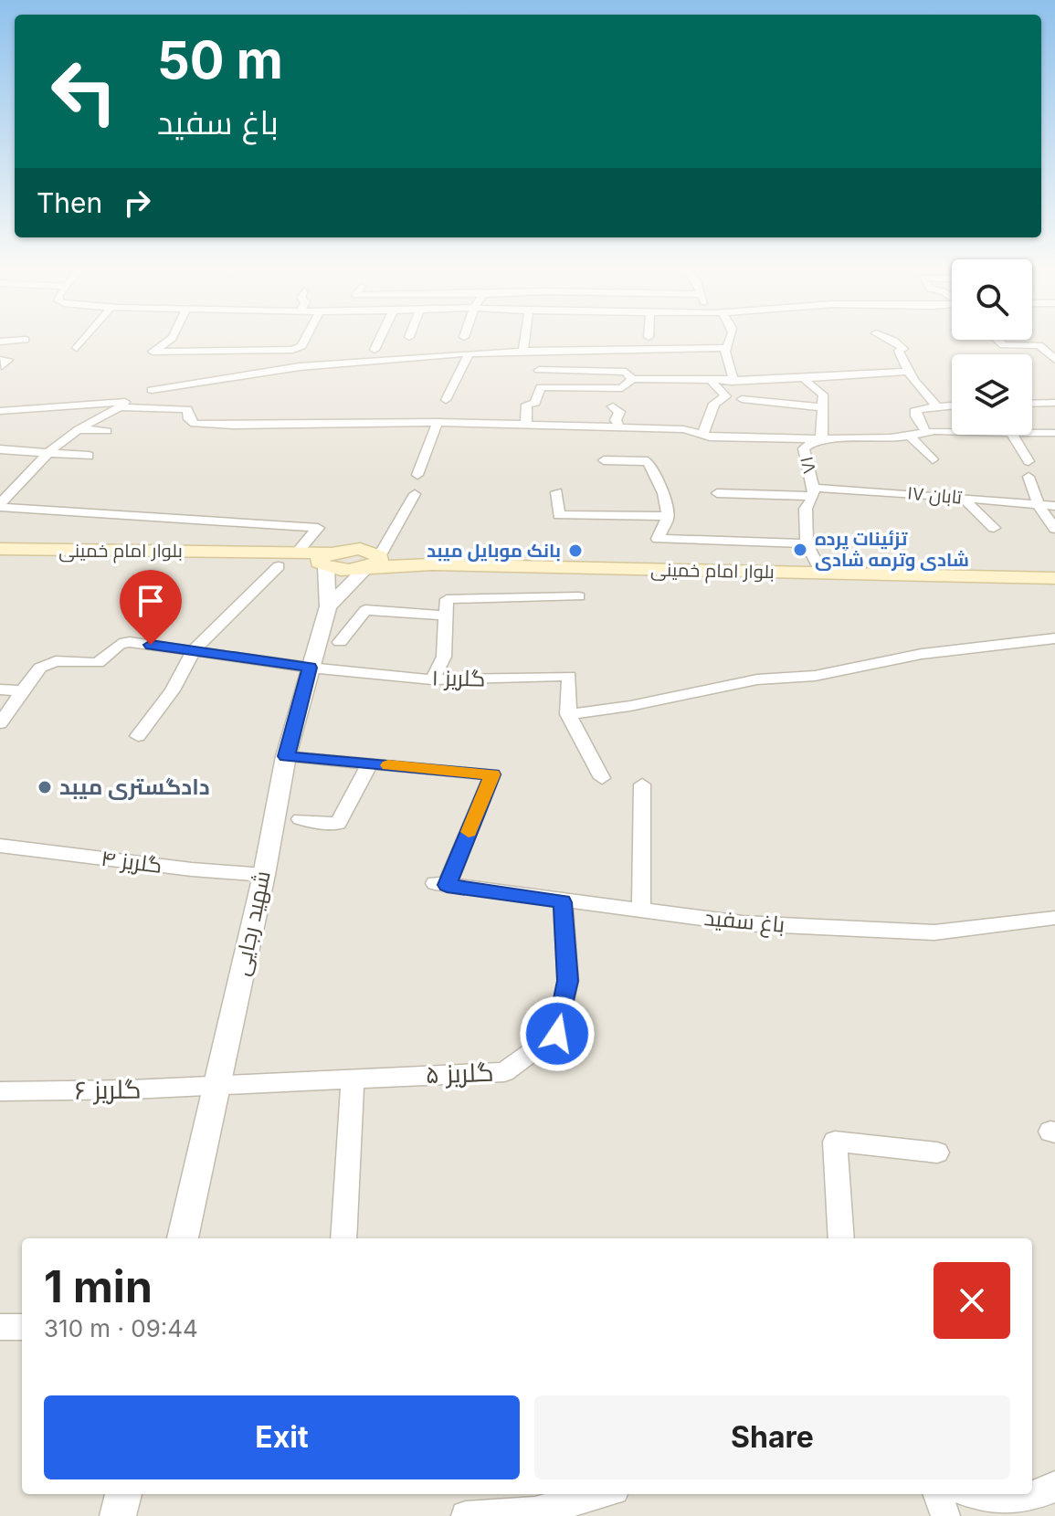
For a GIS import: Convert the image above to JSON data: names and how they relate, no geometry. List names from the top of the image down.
{
  "streets": {
    "main road": ["بلوار امام خمینی"],
    "street": [
      "۱۸",
      "تابان ۱۷",
      "گلریز ۱",
      "گلریز ۴",
      "باغ سفید",
      "شهید رجایی",
      "گلریز ۵",
      "گلریز ۶"
    ]
  },
  "crossings": [
    ["۱۸", "تابان ۱۷"],
    ["۱۸", "بلوار امام خمینی"],
    ["گلریز ۱", "شهید رجایی"],
    ["گلریز ۴", "شهید رجایی"],
    ["باغ سفید", "گلریز ۵"],
    ["شهید رجایی", "گلریز ۵"],
    ["شهید رجایی", "گلریز ۶"],
    ["گلریز ۵", "گلریز ۶"]
  ],
  "places": ["تزئینات پرده شادی وترمه شادی", "بانک موبایل میبد", "دادگستری میبد"],
  "page": {
    "turn": ["50 m", "باغ سفید"],
    "then": "Then",
    "heading": ["1 min", "310 m · 09:44"],
    "buttons": ["Exit", "Share"]
  }
}
